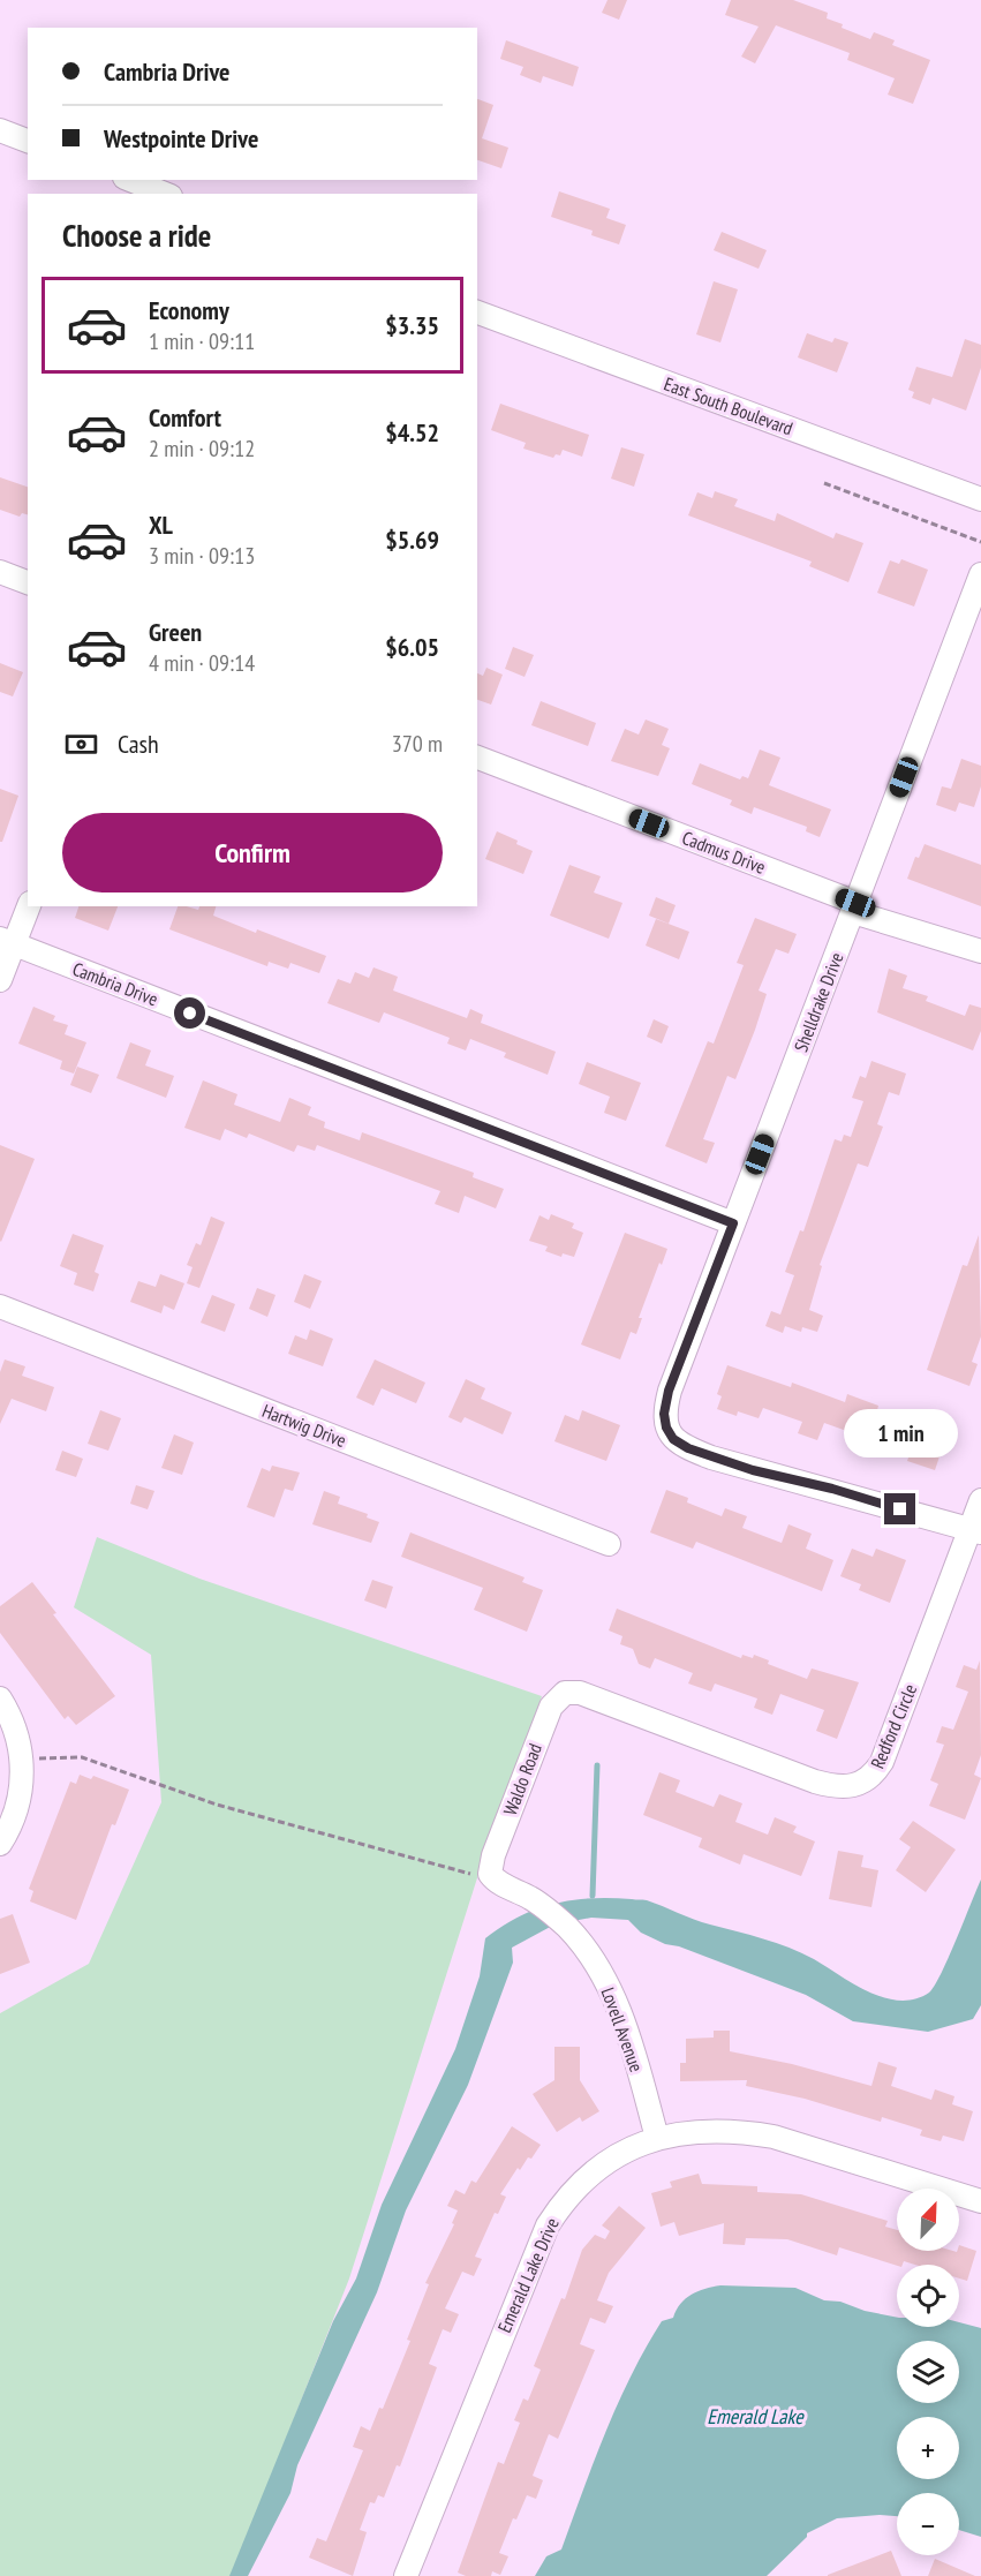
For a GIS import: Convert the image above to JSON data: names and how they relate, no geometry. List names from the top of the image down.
{
  "streets": {
    "street": [
      "East South Boulevard",
      "Cadmus Drive",
      "Cambria Drive",
      "Shelldrake Drive",
      "Hartwig Drive",
      "Redford Circle",
      "Waldo Road",
      "Lovell Avenue",
      "Emerald Lake Drive"
    ]
  },
  "crossings": [
    ["Cadmus Drive", "Shelldrake Drive"],
    ["Cambria Drive", "Shelldrake Drive"],
    ["Shelldrake Drive", "Redford Circle"],
    ["Redford Circle", "Waldo Road"],
    ["Waldo Road", "Lovell Avenue"],
    ["Lovell Avenue", "Emerald Lake Drive"]
  ],
  "water": ["Emerald Lake"],
  "north": "top right",
  "page": {
    "banner": ["Cambria Drive", "Westpointe Drive"],
    "heading": "Choose a ride",
    "list": [
      {
        "name": "Economy",
        "note": "1 min · 09:11",
        "value": "$3.35"
      },
      {
        "name": "Comfort",
        "note": "2 min · 09:12",
        "value": "$4.52"
      },
      {
        "name": "XL",
        "note": "3 min · 09:13",
        "value": "$5.69"
      },
      {
        "name": "Green",
        "note": "4 min · 09:14",
        "value": "$6.05"
      }
    ],
    "pay": ["Cash", "370 m"],
    "buttons": "Confirm",
    "bubble": "1 min",
    "map_buttons": ["+", "−"]
  }
}
